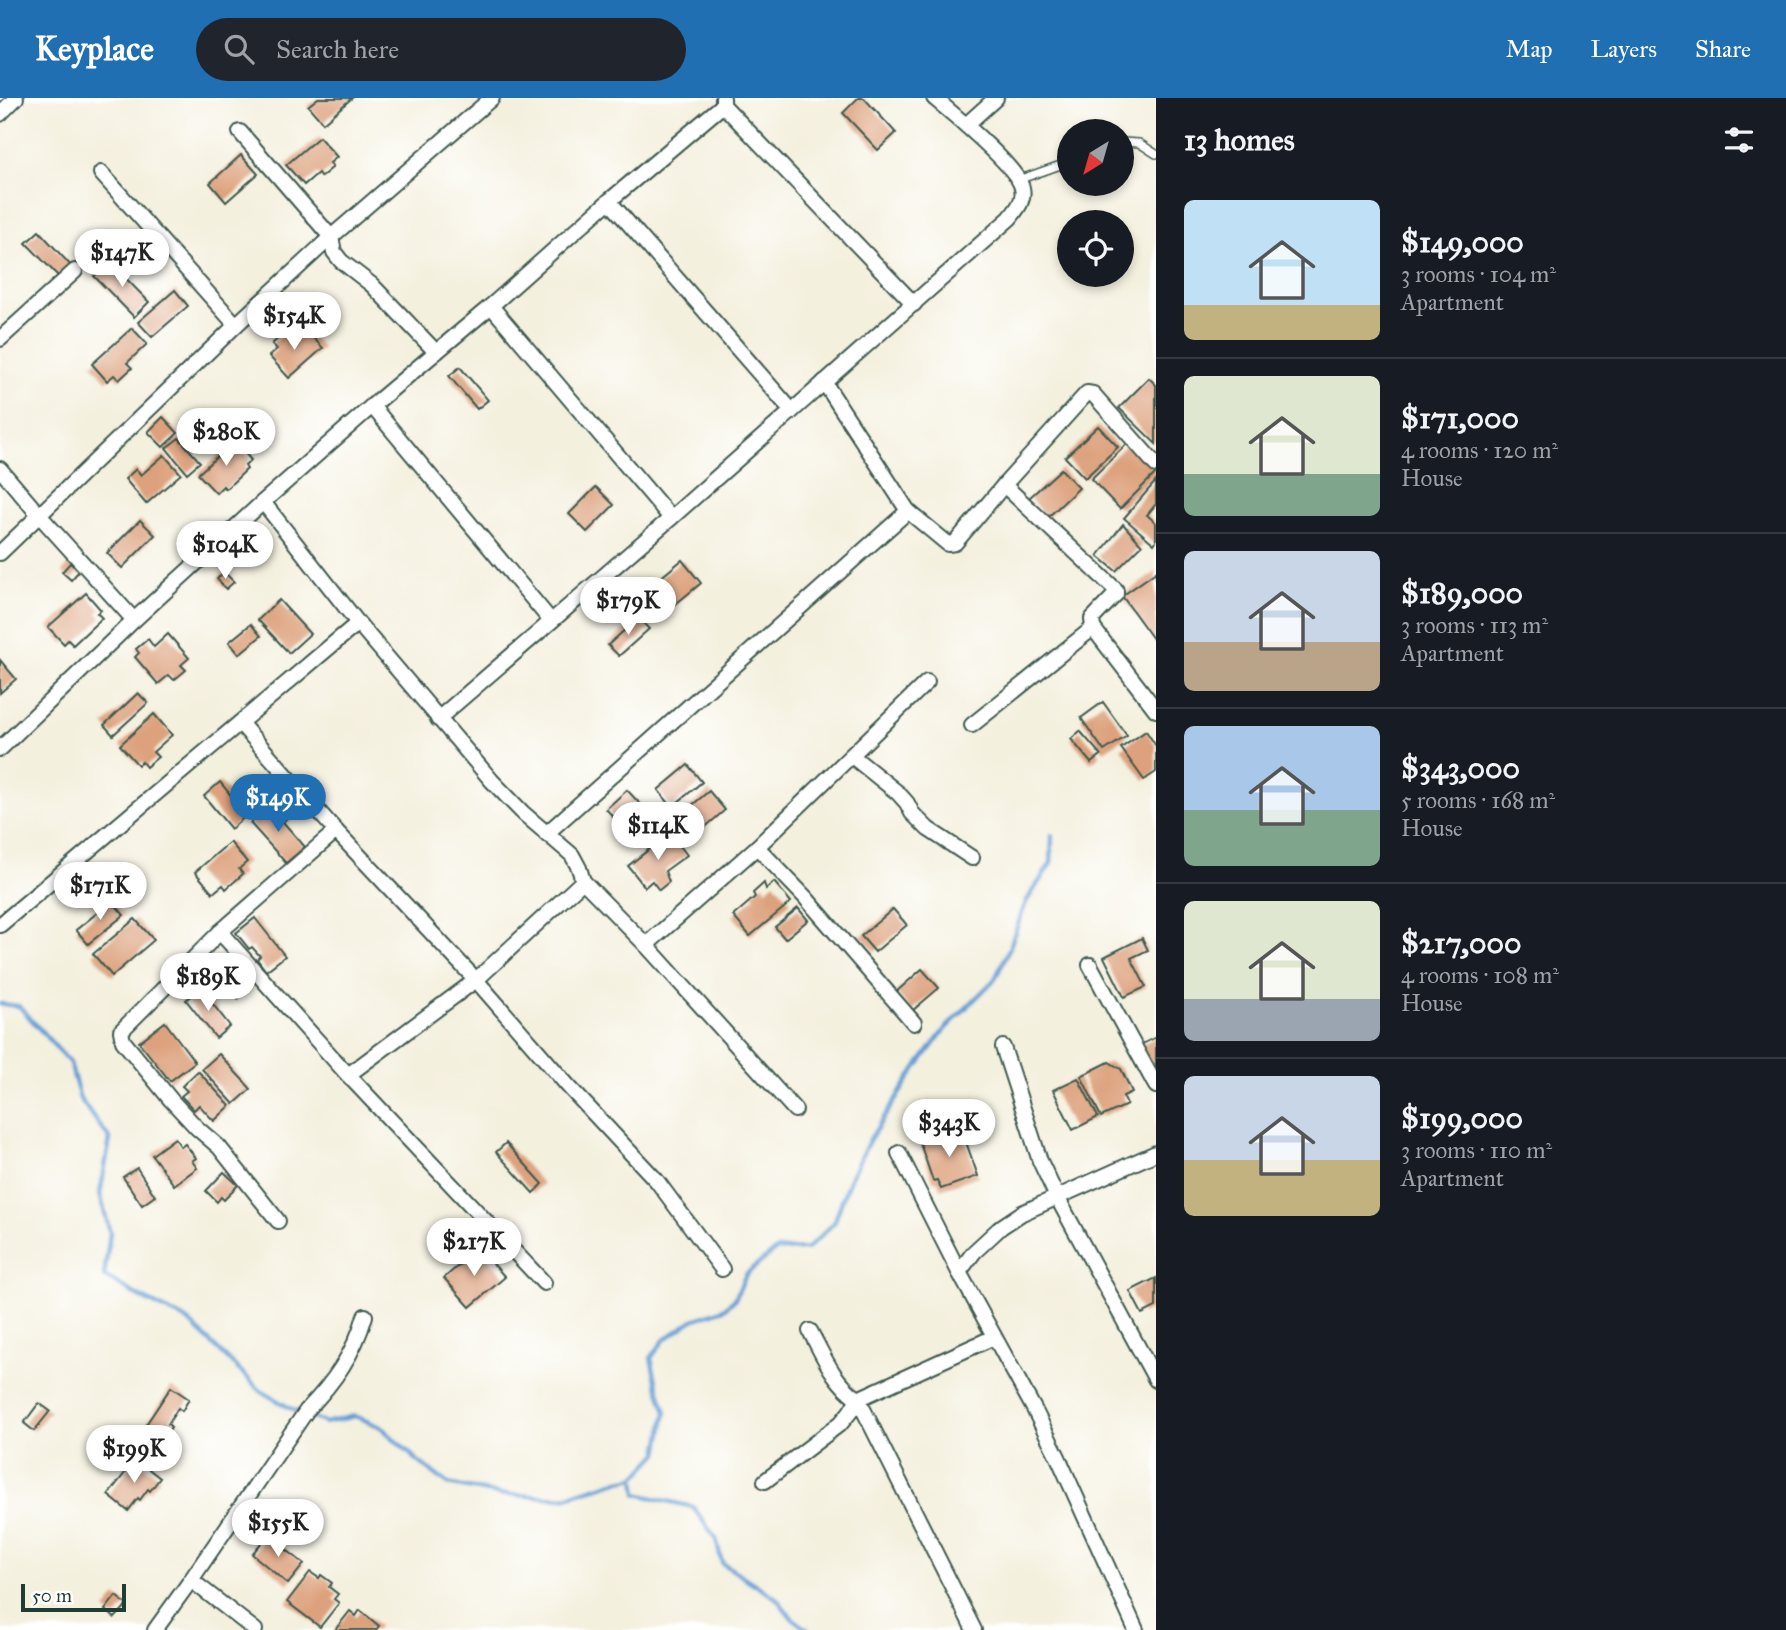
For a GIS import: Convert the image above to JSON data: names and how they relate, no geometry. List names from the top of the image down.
{
  "scale_bar": "50 m",
  "north": "bottom left",
  "page": {
    "header": "Keyplace",
    "search": "Search here",
    "nav": ["Map", "Layers", "Share"],
    "heading": "13 homes",
    "list": [
      {
        "name": "$149,000",
        "note": "3 rooms · 104 m² · Apartment"
      },
      {
        "name": "$171,000",
        "note": "4 rooms · 120 m² · House"
      },
      {
        "name": "$189,000",
        "note": "3 rooms · 113 m² · Apartment"
      },
      {
        "name": "$343,000",
        "note": "5 rooms · 168 m² · House"
      },
      {
        "name": "$217,000",
        "note": "4 rooms · 108 m² · House"
      },
      {
        "name": "$199,000",
        "note": "3 rooms · 110 m² · Apartment"
      }
    ],
    "price": [
      "$147K",
      "$154K",
      "$280K",
      "$104K",
      "$179K",
      "$149K",
      "$114K",
      "$171K",
      "$189K",
      "$343K",
      "$217K",
      "$199K",
      "$155K"
    ],
    "scale": "50 m"
  }
}
